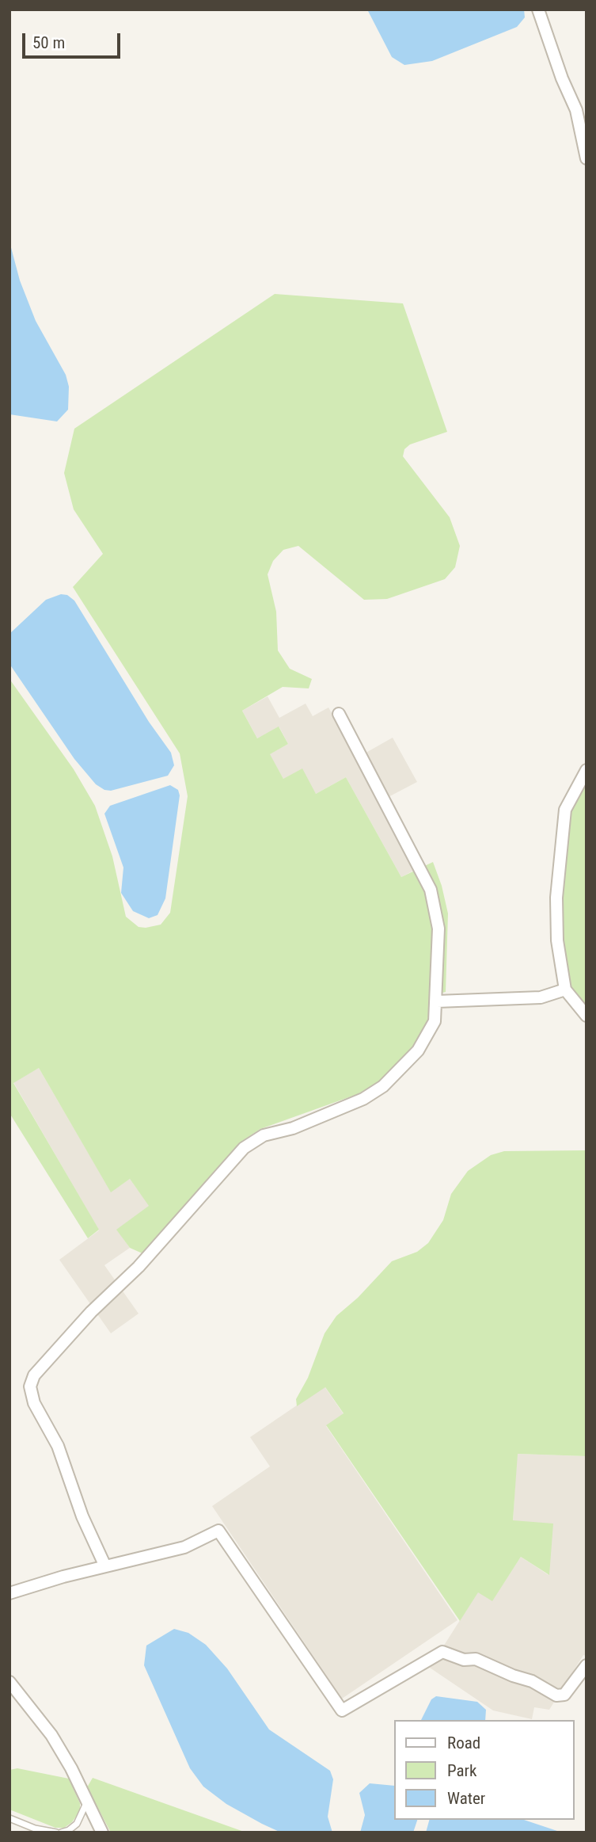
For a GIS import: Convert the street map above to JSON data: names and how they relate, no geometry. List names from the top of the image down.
{
  "legend": ["Road", "Park", "Water"],
  "scale_bar": "50 m"
}
